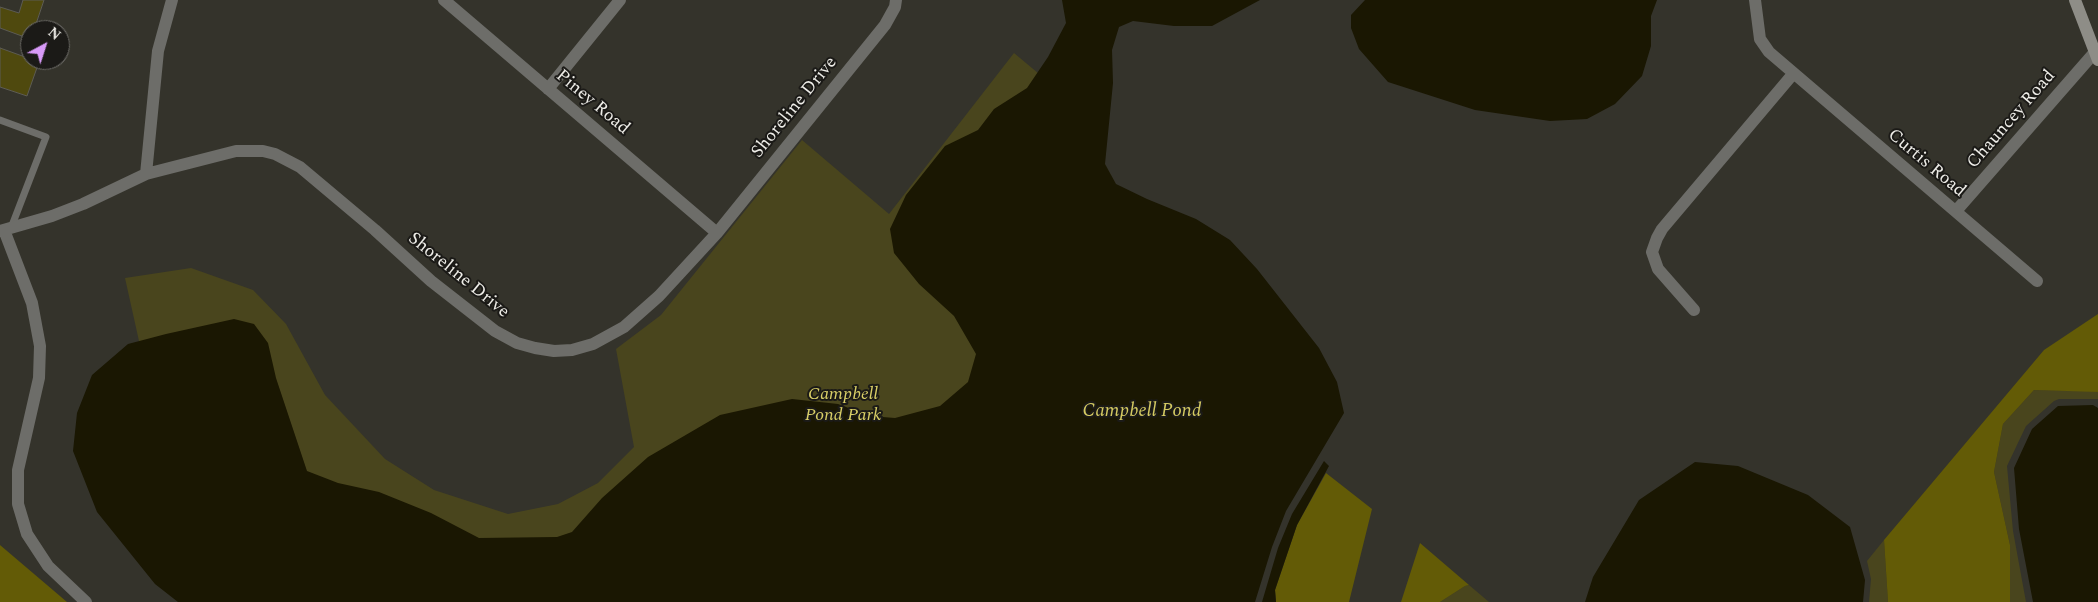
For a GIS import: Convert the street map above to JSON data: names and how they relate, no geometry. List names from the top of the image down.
{
  "streets": {
    "street": [
      "Piney Road",
      "Shoreline Drive",
      "Chauncey Road",
      "Curtis Road"
    ]
  },
  "crossings": [
    ["Piney Road", "Shoreline Drive"],
    ["Chauncey Road", "Curtis Road"]
  ],
  "water": ["Campbell Pond"],
  "parks": ["Campbell Pond Park"],
  "north": "top right"
}
